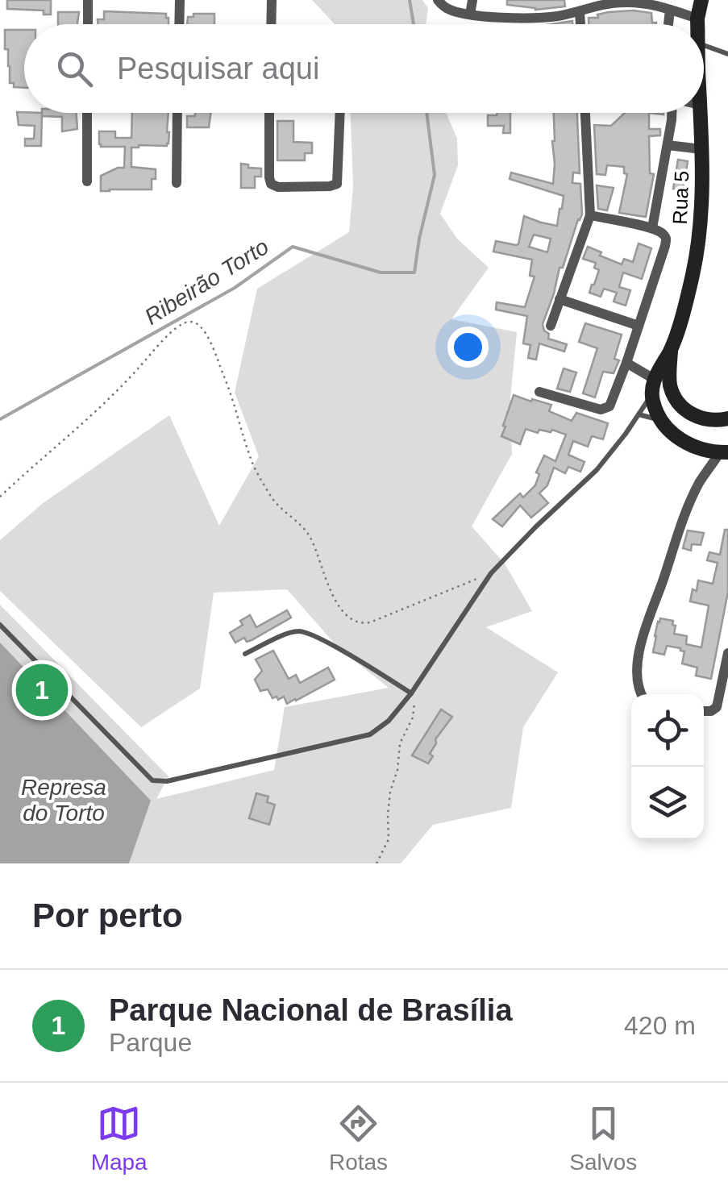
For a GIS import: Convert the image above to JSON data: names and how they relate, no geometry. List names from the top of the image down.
{
  "streets": {
    "street": ["Rua 5"]
  },
  "water": ["Ribeirão Torto", "Represa do Torto"],
  "page": {
    "search": "Pesquisar aqui",
    "pins": "1",
    "heading": "Por perto",
    "list": [
      {
        "mark": "1",
        "name": "Parque Nacional de Brasília",
        "note": "Parque",
        "value": "420 m"
      }
    ],
    "nav": ["Mapa", "Rotas", "Salvos"]
  }
}
